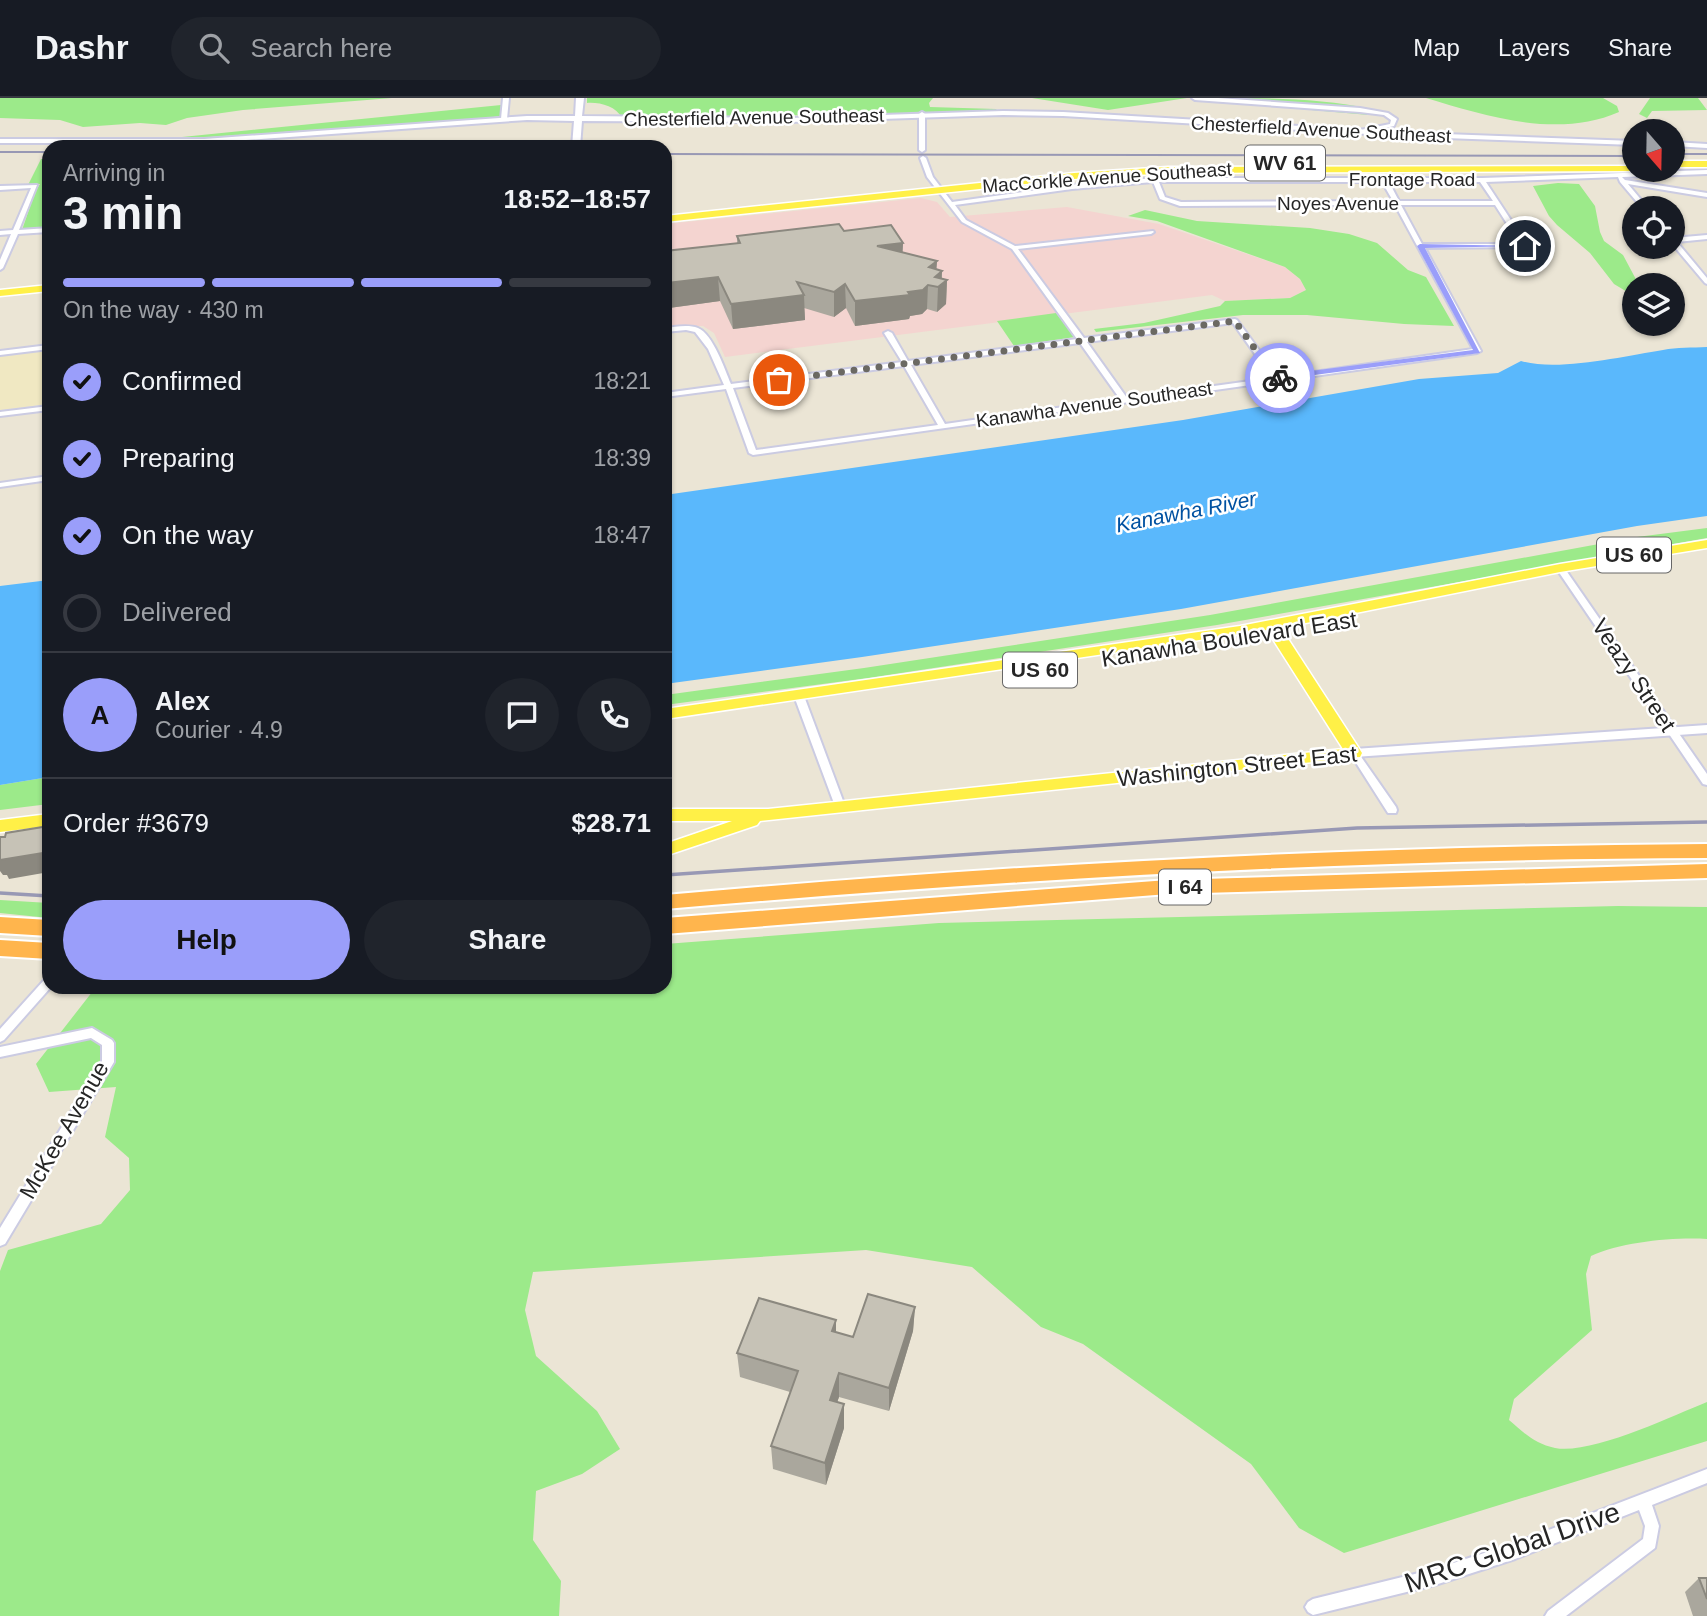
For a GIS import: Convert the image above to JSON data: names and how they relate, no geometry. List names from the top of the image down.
{
  "streets": {
    "highway": ["I 64"],
    "main road": [
      "WV 61",
      "MacCorkle Avenue Southeast",
      "US 60",
      "Kanawha Boulevard East",
      "Washington Street East"
    ],
    "street": [
      "Chesterfield Avenue Southeast",
      "Frontage Road",
      "Noyes Avenue",
      "Kanawha Avenue Southeast",
      "Veazy Street",
      "McKee Avenue",
      "MRC Global Drive"
    ]
  },
  "crossings": [
    ["Frontage Road", "Noyes Avenue"],
    ["Kanawha Boulevard East", "Veazy Street"],
    ["Veazy Street", "Washington Street East"]
  ],
  "water": ["Kanawha River"],
  "north": "bottom",
  "page": {
    "header": "Dashr",
    "search": "Search here",
    "nav": ["Map", "Layers", "Share"],
    "heading": ["3 min", "Arriving in", "18:52–18:57"],
    "panel": [
      "Alex",
      "Courier · 4.9",
      "Order #3679",
      "$28.71"
    ],
    "bar": "On the way · 430 m",
    "list": [
      ["Confirmed", "18:21"],
      ["Preparing", "18:39"],
      ["On the way", "18:47"],
      "Delivered"
    ],
    "round": "A",
    "buttons": ["Help", "Share"]
  }
}
